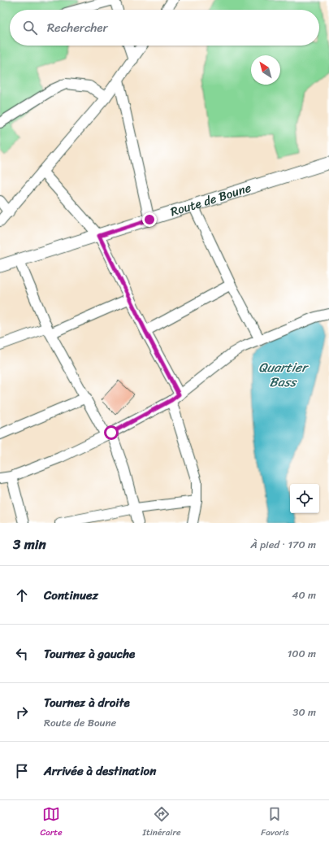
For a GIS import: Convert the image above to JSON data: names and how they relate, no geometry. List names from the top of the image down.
{
  "streets": {
    "street": ["Route de Boune"]
  },
  "water": ["Quartier Bass"],
  "north": "top left",
  "page": {
    "search": "Rechercher",
    "heading": ["3 min", "À pied · 170 m"],
    "list": [
      ["Continuez", "40 m"],
      ["Tournez à gauche", "100 m"],
      ["Tournez à droite", "Route de Boune", "30 m"],
      "Arrivée à destination"
    ],
    "nav": ["Carte", "Itinéraire", "Favoris"]
  }
}
